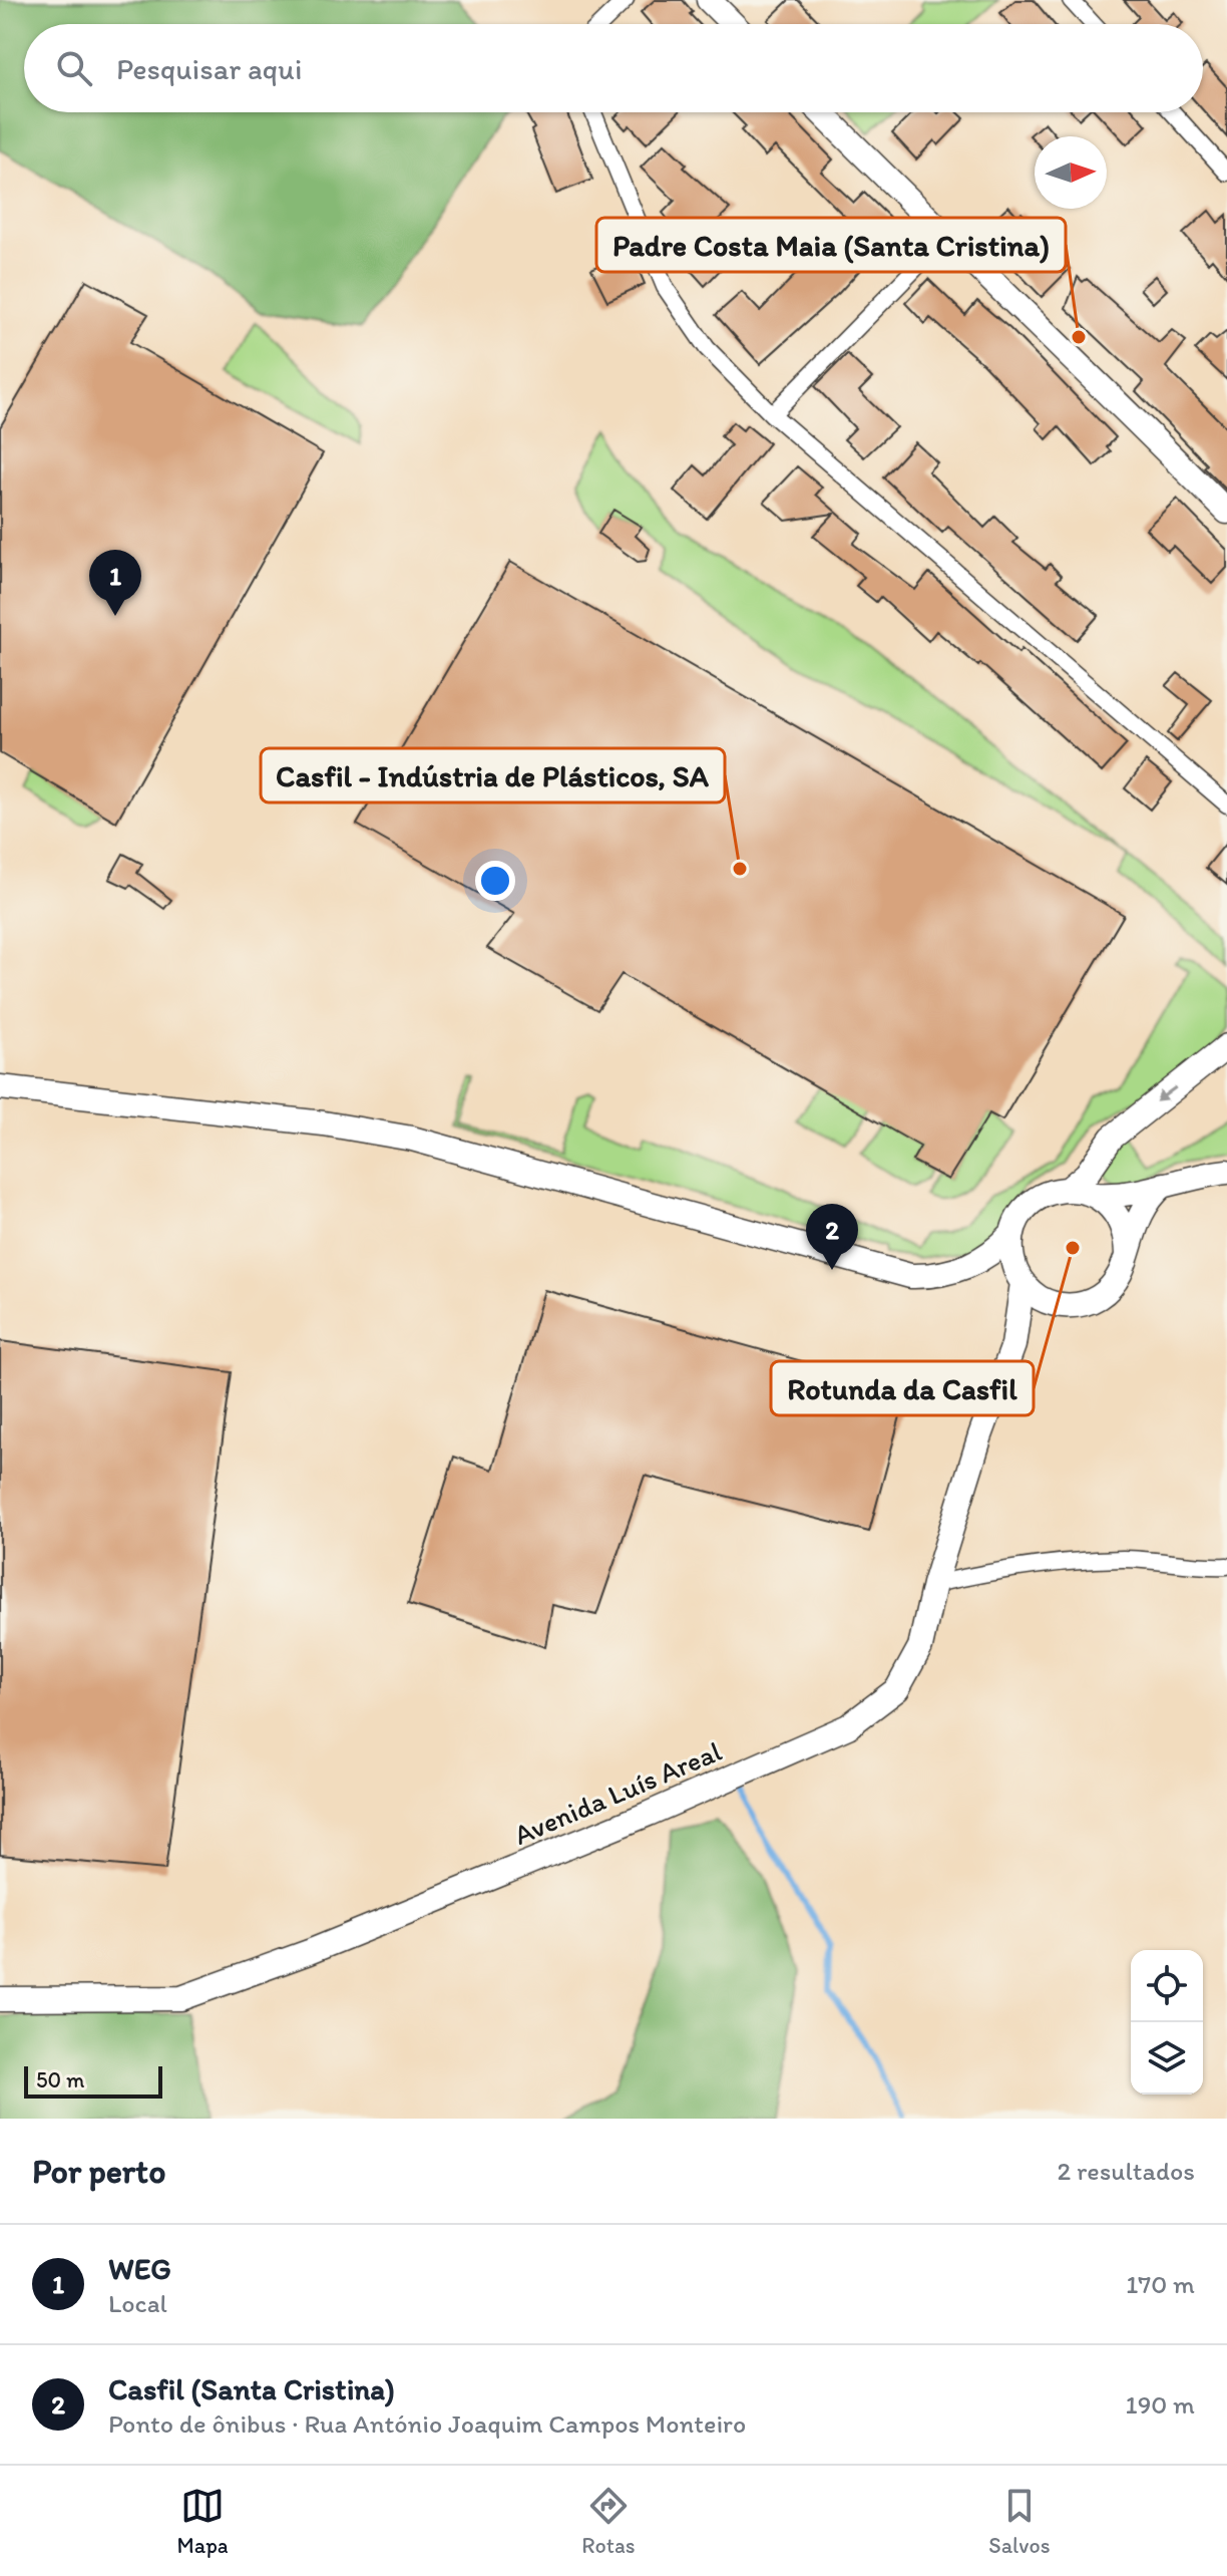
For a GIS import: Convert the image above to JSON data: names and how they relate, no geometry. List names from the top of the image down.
{
  "streets": {
    "street": ["Avenida Luís Areal"]
  },
  "places": ["Padre Costa Maia (Santa Cristina)", "Casfil - Indústria de Plásticos, SA", "Rotunda da Casfil"],
  "scale_bar": "50 m",
  "north": "right",
  "page": {
    "search": "Pesquisar aqui",
    "pins": ["1", "2"],
    "scale": "50 m",
    "heading": ["Por perto", "2 resultados"],
    "list": [
      {
        "mark": "1",
        "name": "WEG",
        "note": "Local",
        "value": "170 m"
      },
      {
        "mark": "2",
        "name": "Casfil (Santa Cristina)",
        "note": "Ponto de ônibus · Rua António Joaquim Campos Monteiro",
        "value": "190 m"
      }
    ],
    "nav": ["Mapa", "Rotas", "Salvos"]
  }
}
